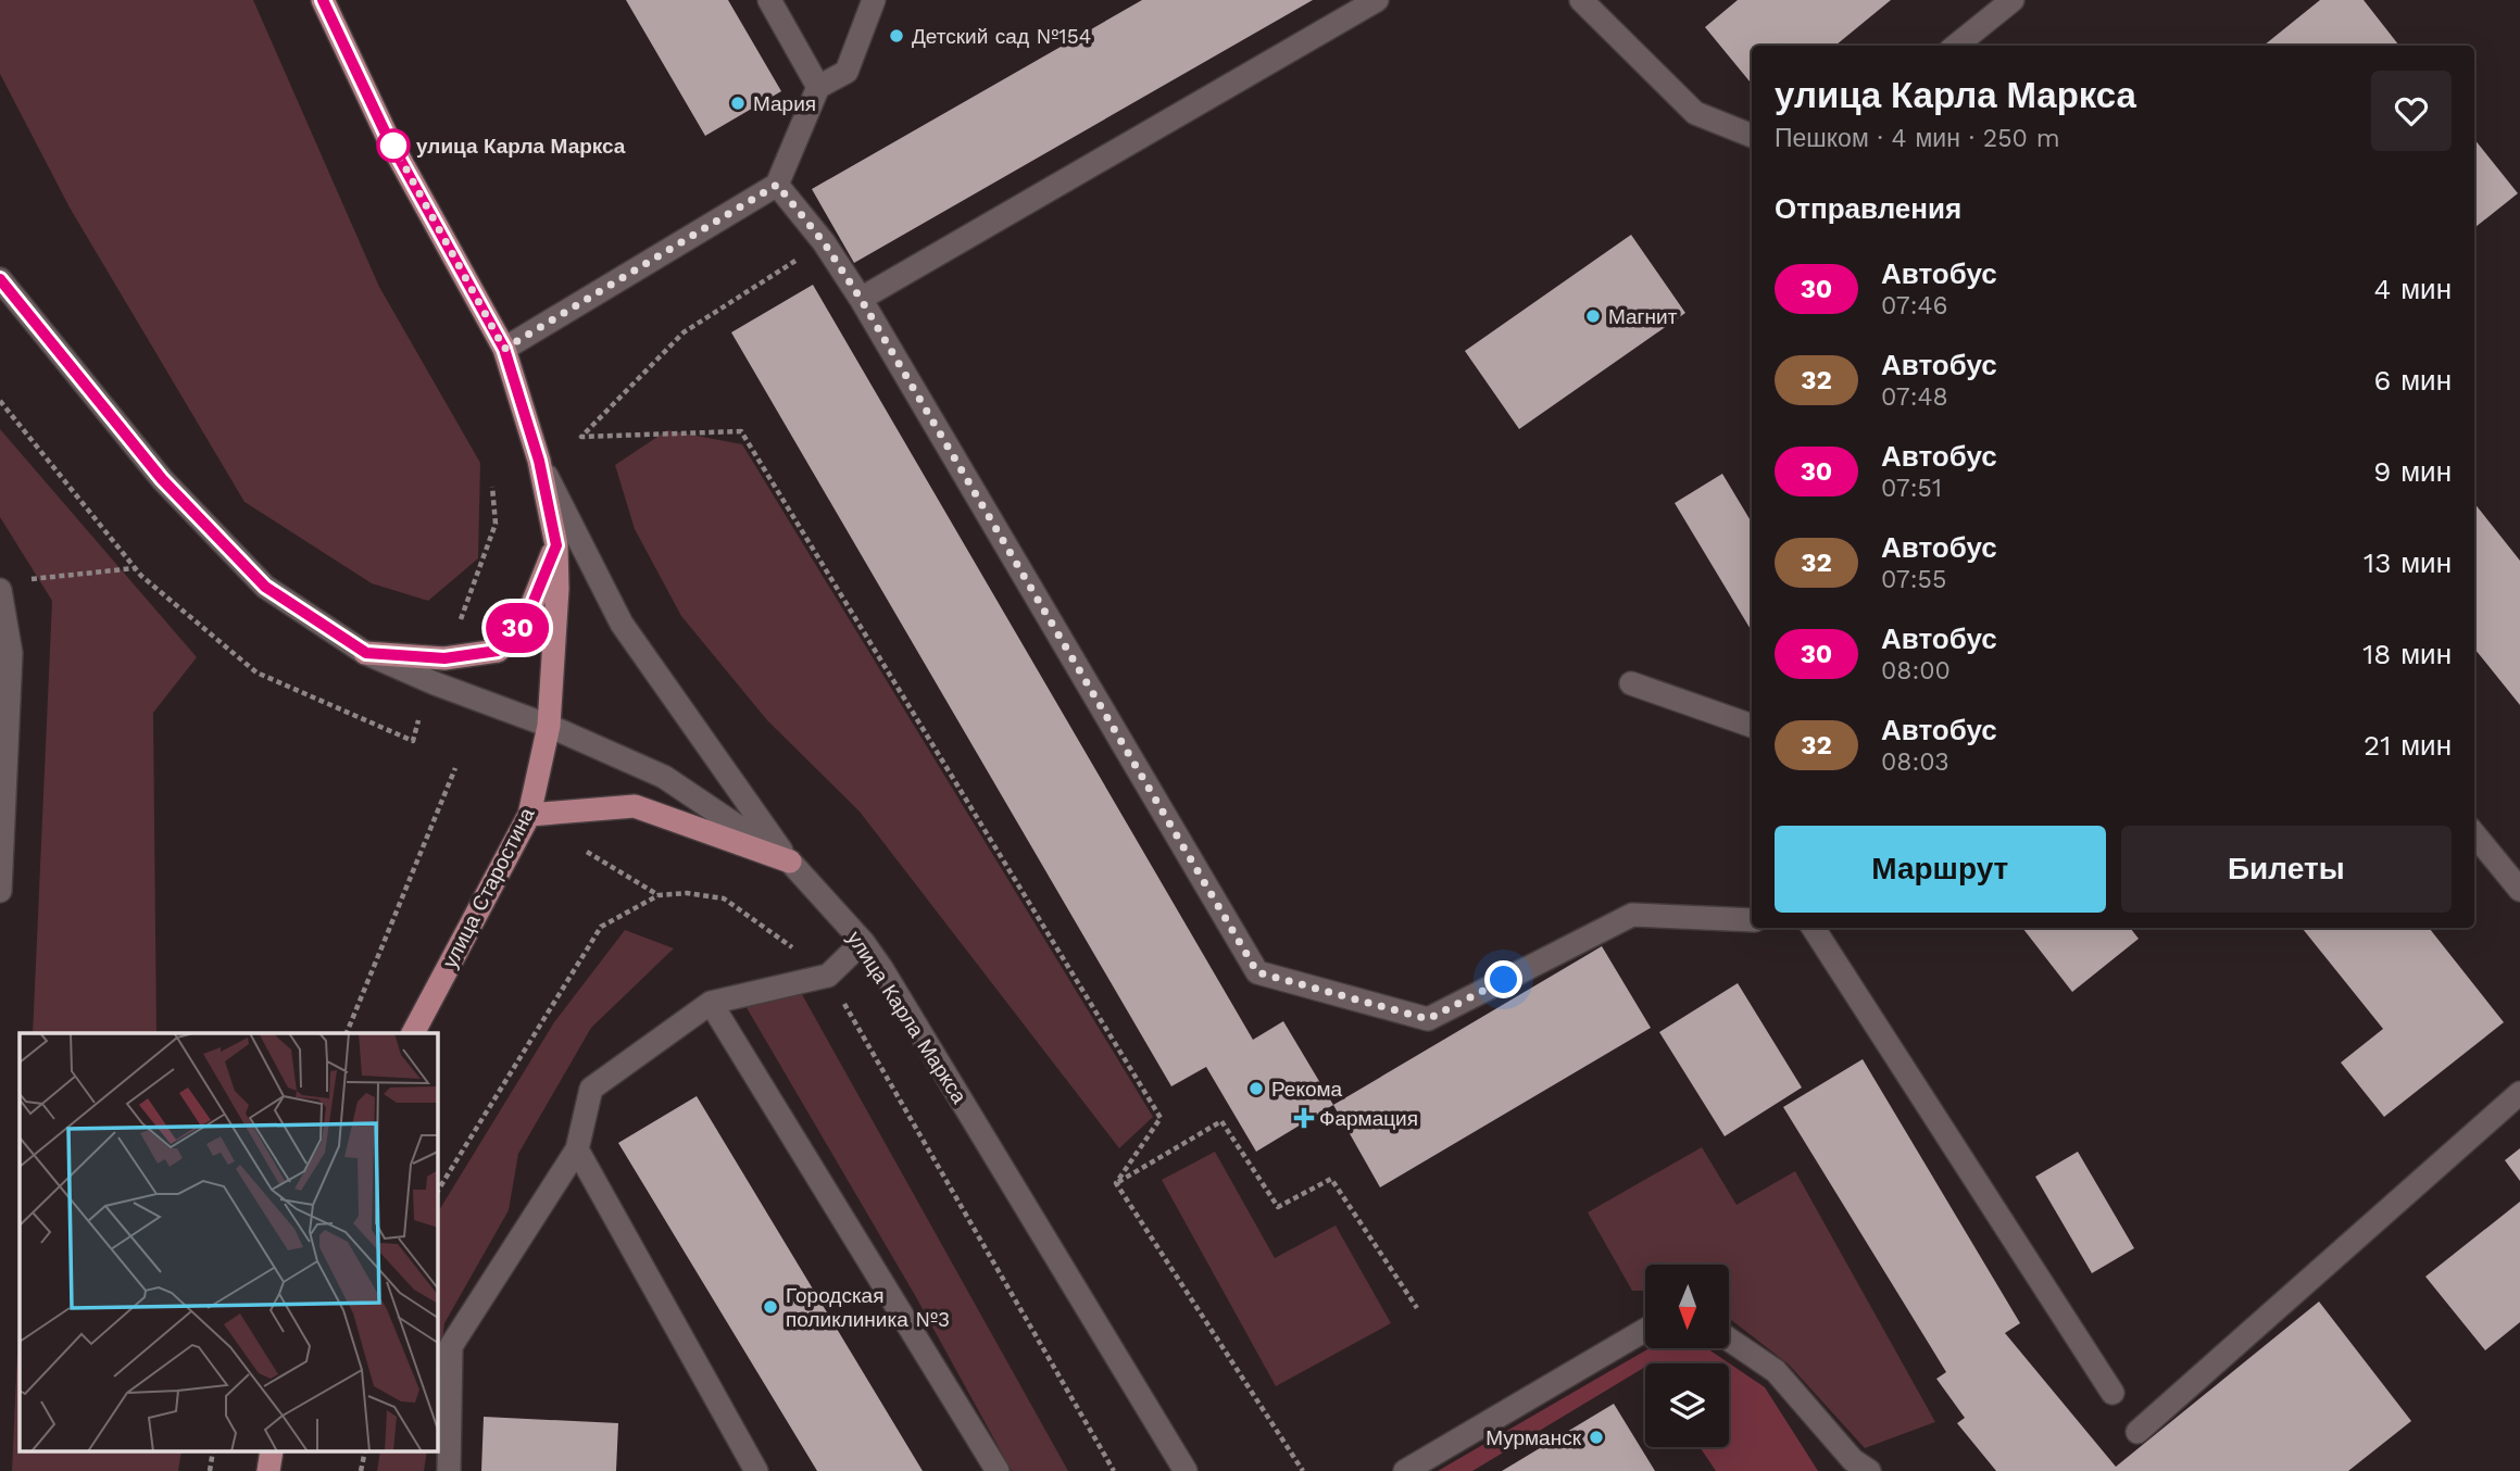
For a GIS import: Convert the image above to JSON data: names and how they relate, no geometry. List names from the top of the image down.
{
  "streets": {
    "main road": ["улица Старостина"],
    "street": ["улица Карла Маркса"]
  },
  "crossings": [
    ["улица Старостина", "улица Карла Маркса"]
  ],
  "places": {
    "other": [
      "Детский сад №154",
      "Мария",
      "улица Карла Маркса",
      "Магнит",
      "Рекома",
      "Городская поликлиника №3",
      "Мурманск"
    ],
    "health": ["Фармация"]
  },
  "lines": ["bus line 30"],
  "north": "bottom",
  "page": {
    "on_map": "30",
    "heading": [
      ["улица Карла Маркса", "Пешком · 4 мин · 250 m"],
      "Отправления"
    ],
    "list": [
      {
        "mark": "30",
        "name": "Автобус",
        "note": "07:46",
        "value": "4 мин"
      },
      {
        "mark": "32",
        "name": "Автобус",
        "note": "07:48",
        "value": "6 мин"
      },
      {
        "mark": "30",
        "name": "Автобус",
        "note": "07:51",
        "value": "9 мин"
      },
      {
        "mark": "32",
        "name": "Автобус",
        "note": "07:55",
        "value": "13 мин"
      },
      {
        "mark": "30",
        "name": "Автобус",
        "note": "08:00",
        "value": "18 мин"
      },
      {
        "mark": "32",
        "name": "Автобус",
        "note": "08:03",
        "value": "21 мин"
      }
    ],
    "buttons": ["Маршрут", "Билеты"]
  }
}
